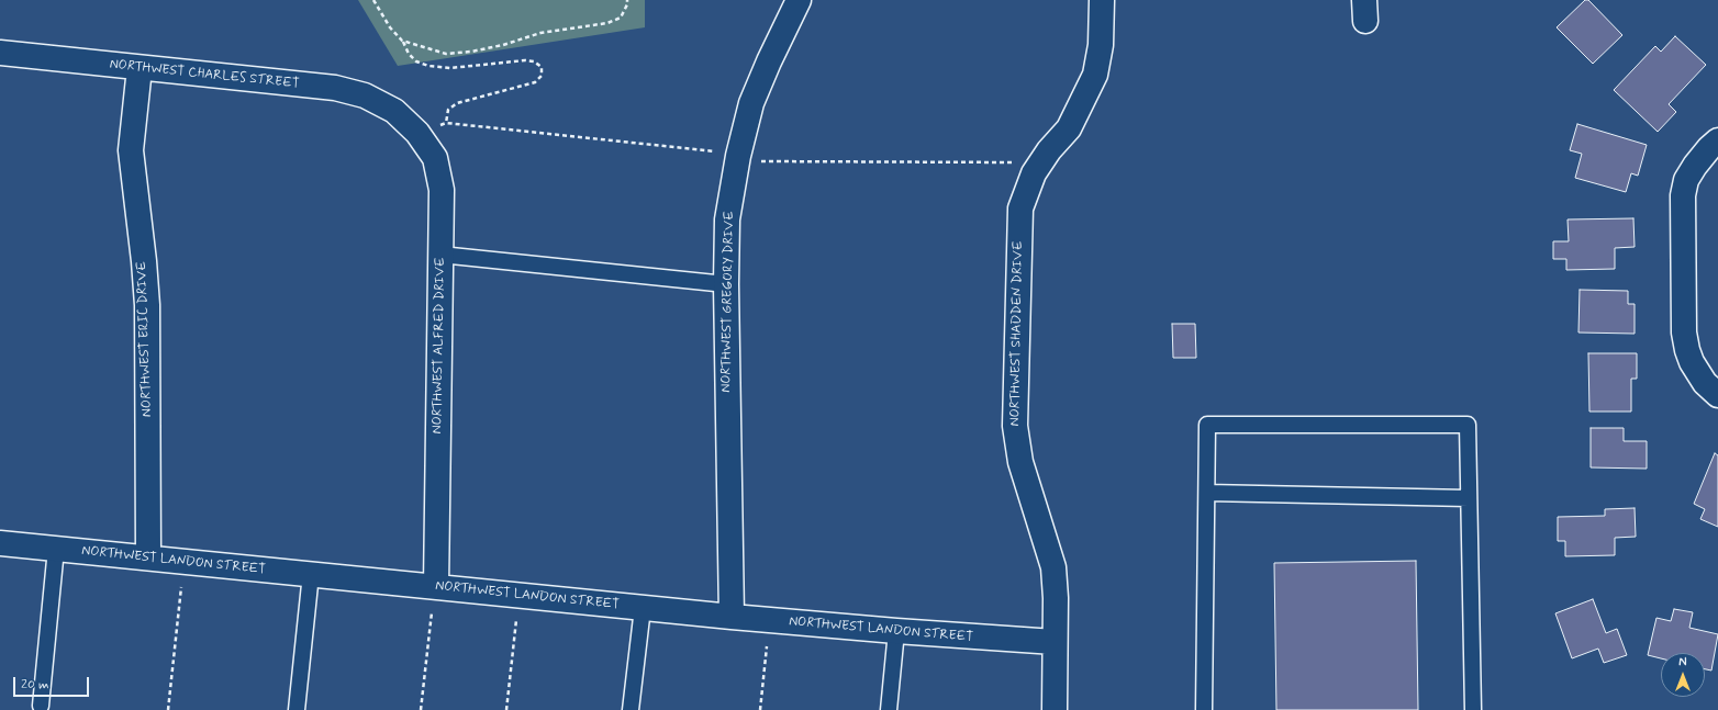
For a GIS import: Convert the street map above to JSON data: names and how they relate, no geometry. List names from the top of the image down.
{
  "streets": {
    "street": [
      "NORTHWEST CHARLES STREET",
      "NORTHWEST GREGORY DRIVE",
      "NORTHWEST SHADDEN DRIVE",
      "NORTHWEST ERIC DRIVE",
      "NORTHWEST ALFRED DRIVE",
      "NORTHWEST LANDON STREET"
    ]
  },
  "crossings": [
    ["NORTHWEST CHARLES STREET", "NORTHWEST ERIC DRIVE"],
    ["NORTHWEST CHARLES STREET", "NORTHWEST ALFRED DRIVE"],
    ["NORTHWEST GREGORY DRIVE", "NORTHWEST LANDON STREET"],
    ["NORTHWEST SHADDEN DRIVE", "NORTHWEST LANDON STREET"],
    ["NORTHWEST ERIC DRIVE", "NORTHWEST LANDON STREET"],
    ["NORTHWEST ALFRED DRIVE", "NORTHWEST LANDON STREET"]
  ],
  "scale_bar": "20 m",
  "north": "top"
}
